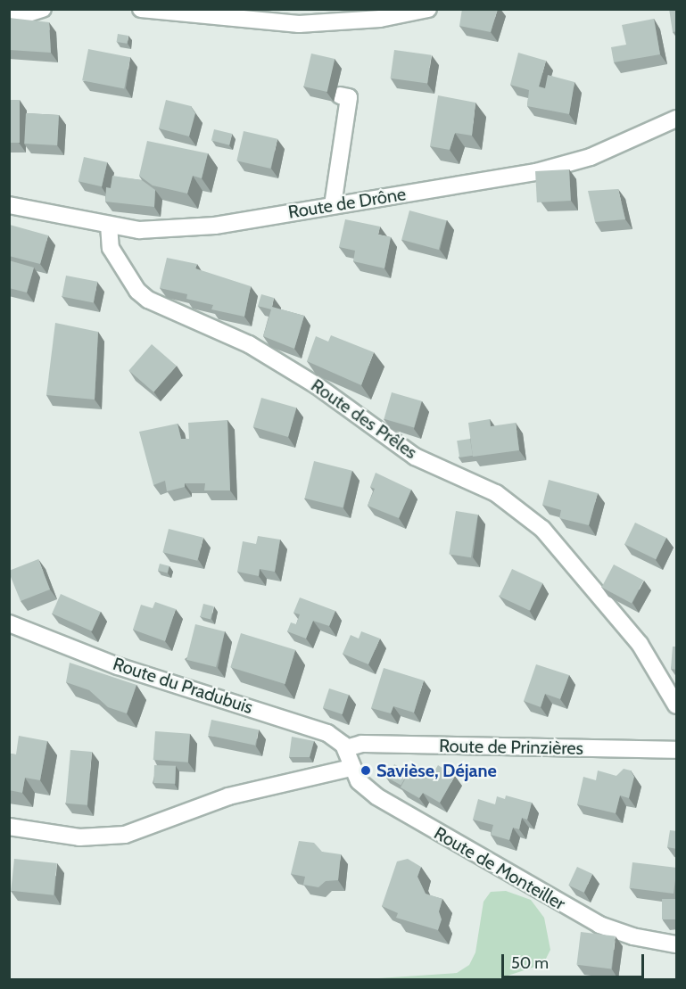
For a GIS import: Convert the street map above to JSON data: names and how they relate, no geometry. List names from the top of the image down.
{
  "streets": {
    "street": [
      "Route de Drône",
      "Route des Prêles",
      "Route du Pradubuis",
      "Route de Prinzières",
      "Route de Monteiller"
    ]
  },
  "crossings": [
    ["Route de Drône", "Route des Prêles"],
    ["Route du Pradubuis", "Route de Prinzières"],
    ["Route du Pradubuis", "Route de Monteiller"],
    ["Route de Prinzières", "Route de Monteiller"]
  ],
  "places": ["Savièse, Déjane"],
  "scale_bar": "50 m"
}
